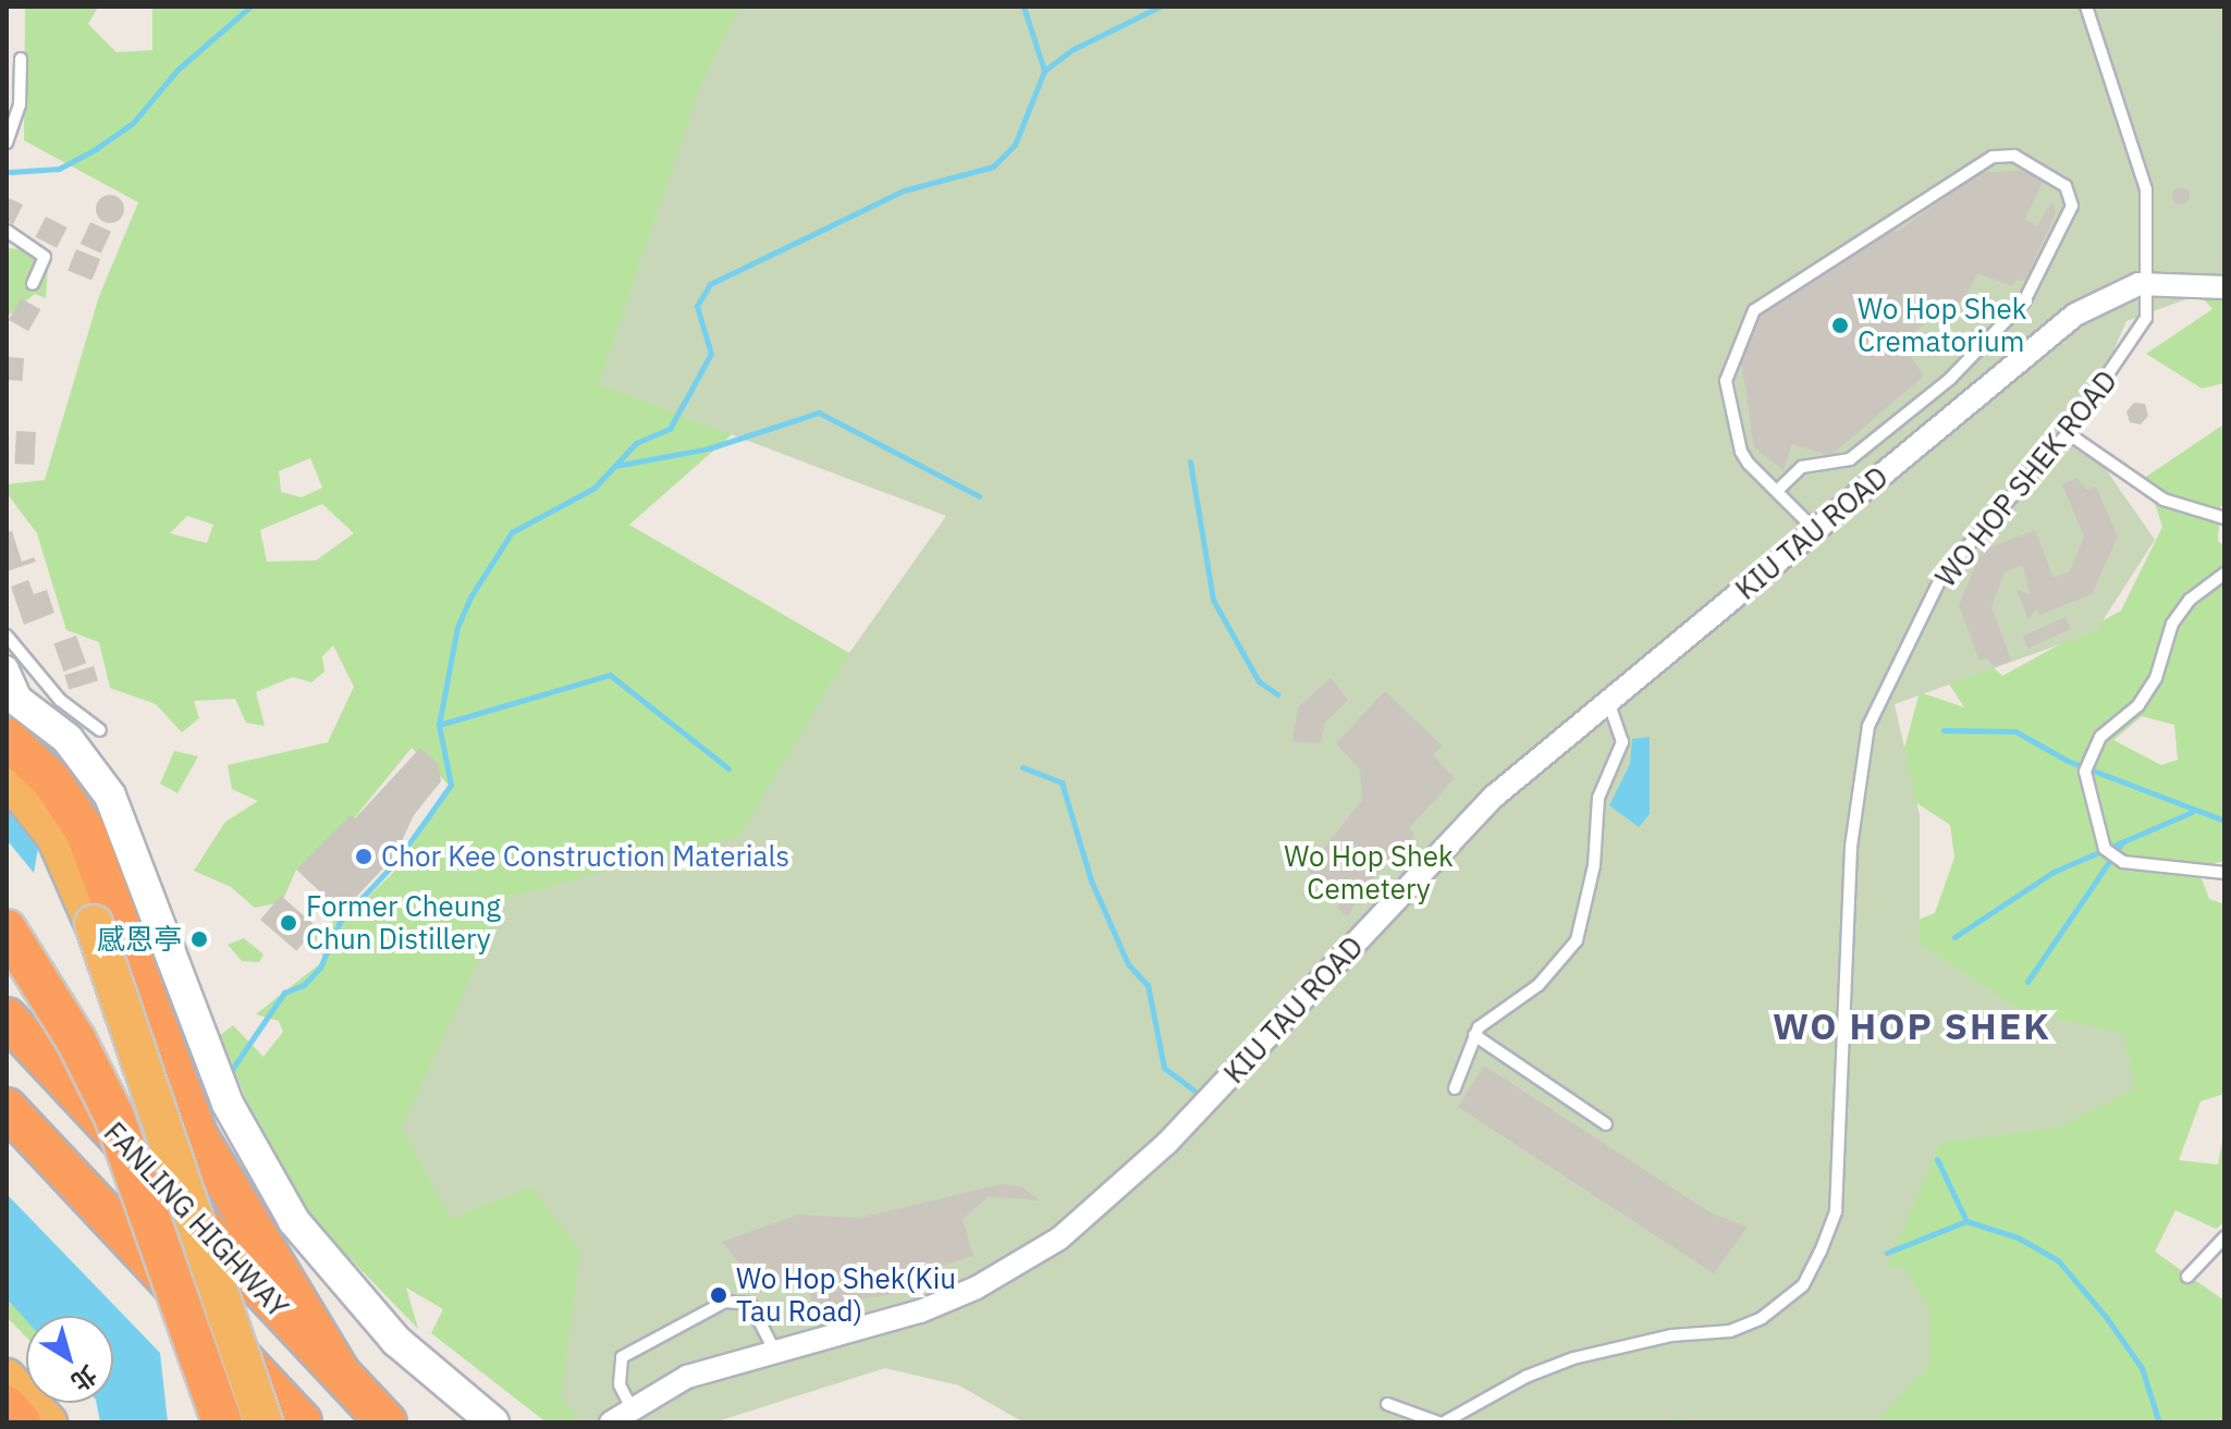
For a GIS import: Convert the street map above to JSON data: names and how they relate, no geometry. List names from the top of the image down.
{
  "streets": {
    "highway": ["FANLING HIGHWAY"],
    "street": ["KIU TAU ROAD"],
    "lane": ["WO HOP SHEK ROAD"]
  },
  "crossings": [
    ["WO HOP SHEK ROAD", "KIU TAU ROAD"]
  ],
  "districts": ["WO HOP SHEK"],
  "parks": ["Wo Hop Shek Cemetery"],
  "places": [
    "Wo Hop Shek Crematorium",
    "Chor Kee Construction Materials",
    "Former Cheung Chun Distillery",
    "感恩亭",
    "Wo Hop Shek(Kiu Tau Road)"
  ],
  "north": "bottom right"
}
